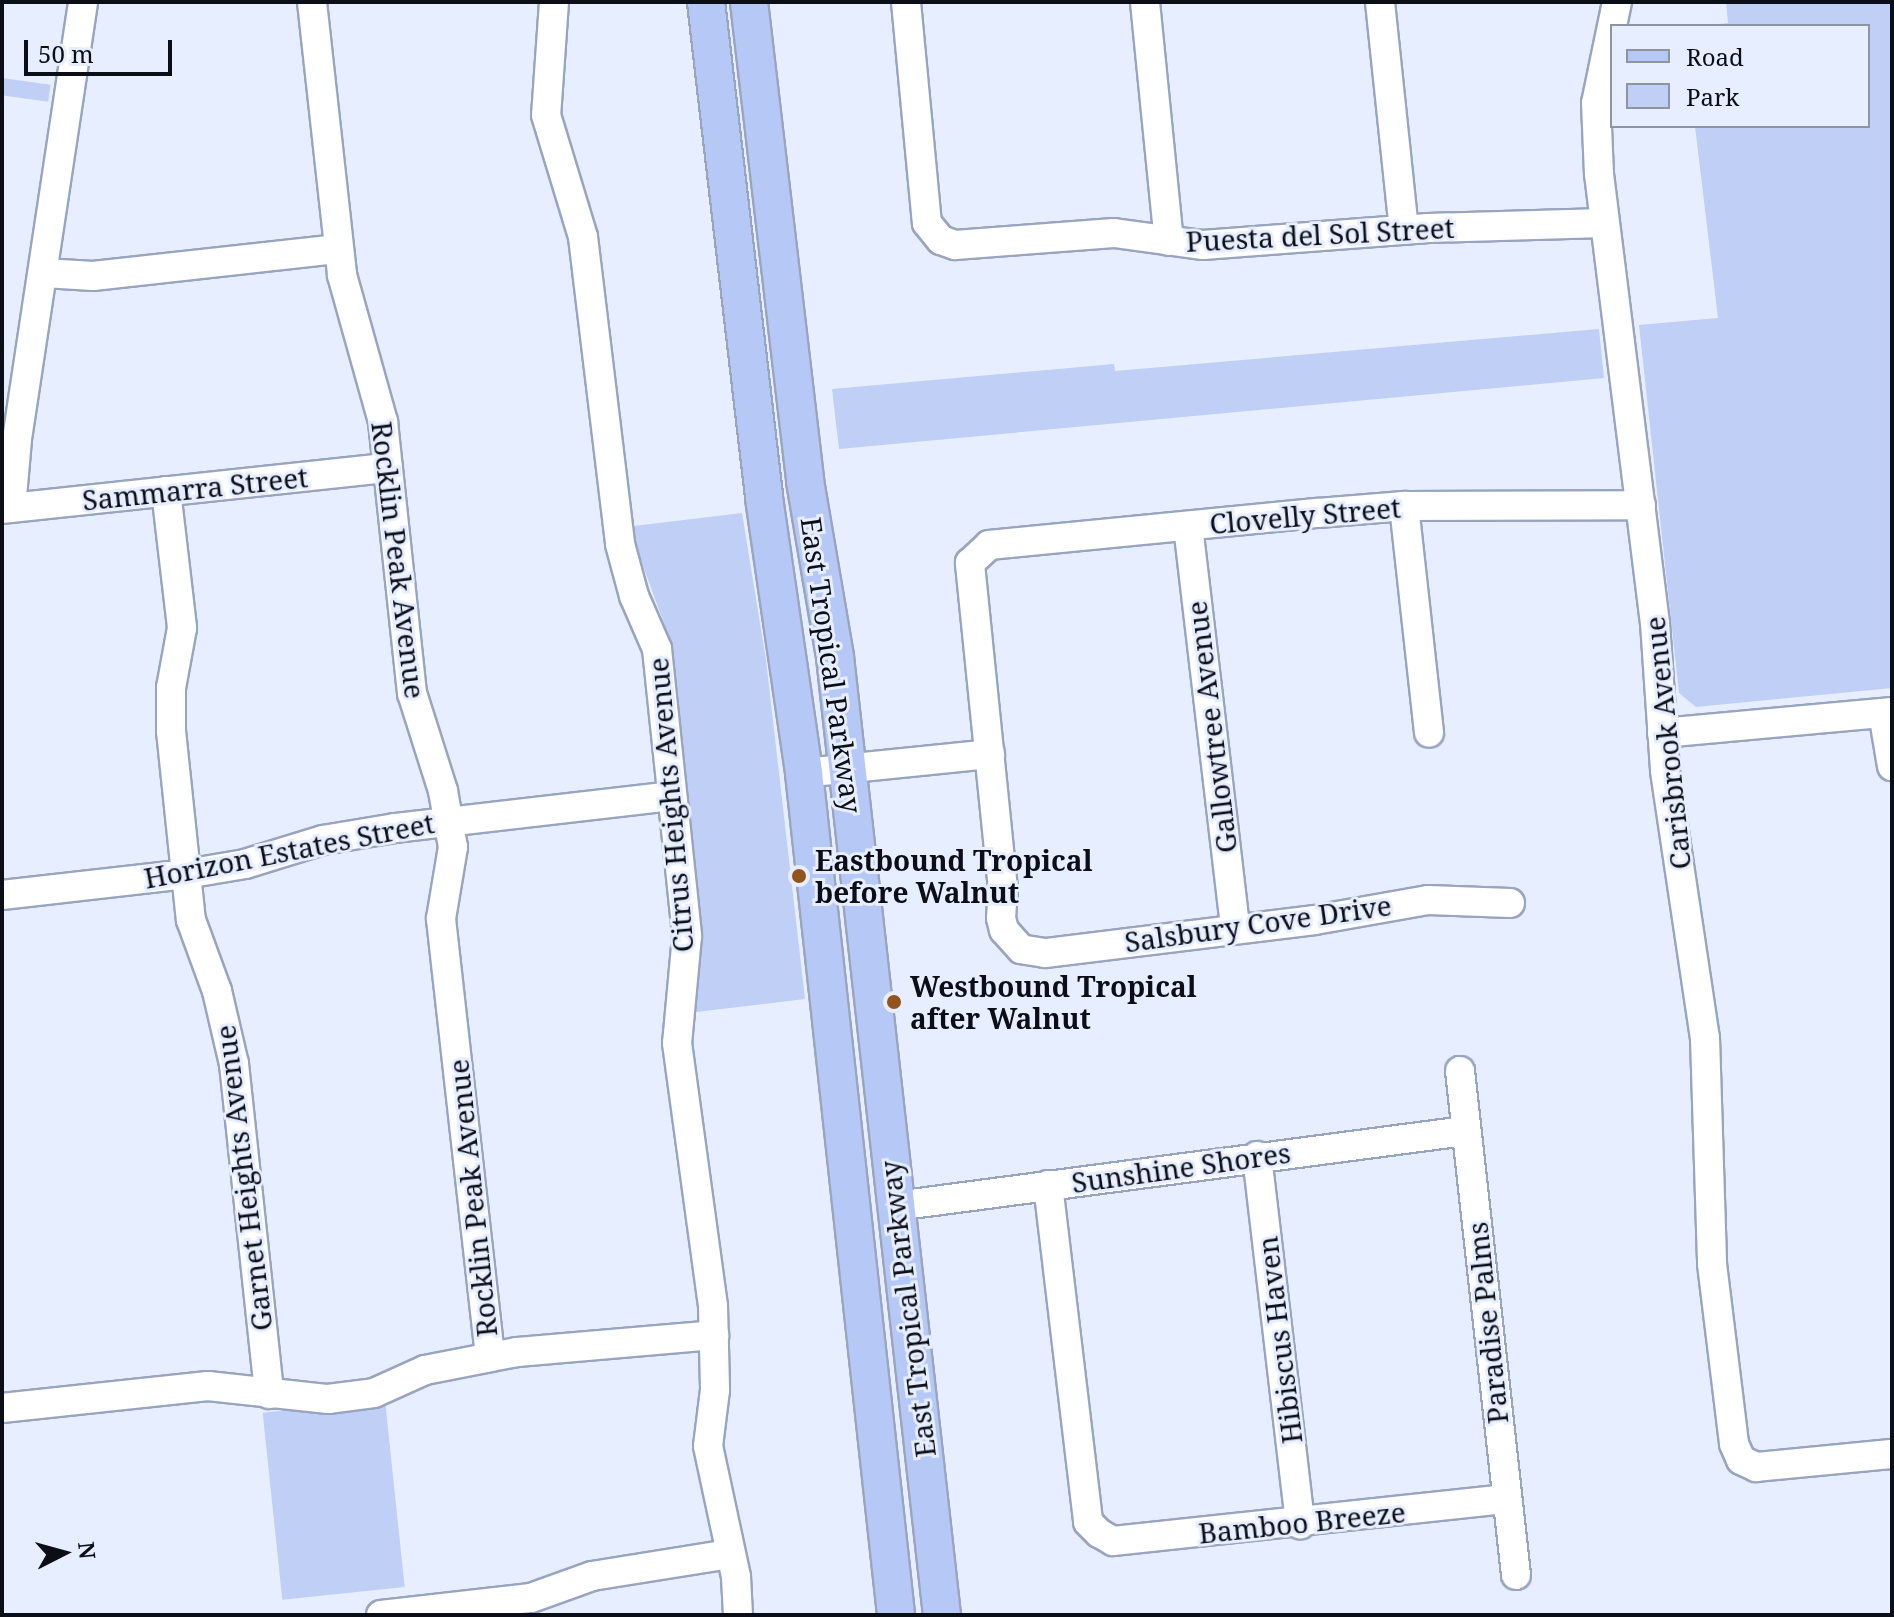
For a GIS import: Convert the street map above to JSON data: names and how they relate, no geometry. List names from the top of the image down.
{
  "streets": {
    "main road": ["East Tropical Parkway"],
    "street": [
      "Puesta del Sol Street",
      "Sammarra Street",
      "Clovelly Street",
      "Rocklin Peak Avenue",
      "Gallowtree Avenue",
      "Carisbrook Avenue",
      "Citrus Heights Avenue",
      "Horizon Estates Street",
      "Salsbury Cove Drive",
      "Sunshine Shores",
      "Garnet Heights Avenue",
      "Paradise Palms",
      "Hibiscus Haven",
      "Bamboo Breeze"
    ]
  },
  "crossings": [
    ["Puesta del Sol Street", "Carisbrook Avenue"],
    ["Sammarra Street", "Rocklin Peak Avenue"],
    ["Sammarra Street", "Garnet Heights Avenue"],
    ["Clovelly Street", "Gallowtree Avenue"],
    ["Clovelly Street", "Carisbrook Avenue"],
    ["Clovelly Street", "Salsbury Cove Drive"],
    ["Rocklin Peak Avenue", "Horizon Estates Street"],
    ["East Tropical Parkway", "Sunshine Shores"],
    ["Gallowtree Avenue", "Salsbury Cove Drive"],
    ["Citrus Heights Avenue", "Horizon Estates Street"],
    ["Horizon Estates Street", "Garnet Heights Avenue"],
    ["Sunshine Shores", "Paradise Palms"],
    ["Sunshine Shores", "Hibiscus Haven"],
    ["Sunshine Shores", "Bamboo Breeze"],
    ["Paradise Palms", "Bamboo Breeze"],
    ["Hibiscus Haven", "Bamboo Breeze"]
  ],
  "places": ["Eastbound Tropical before Walnut", "Westbound Tropical after Walnut"],
  "legend": ["Road", "Park"],
  "scale_bar": "50 m",
  "north": "right"
}
